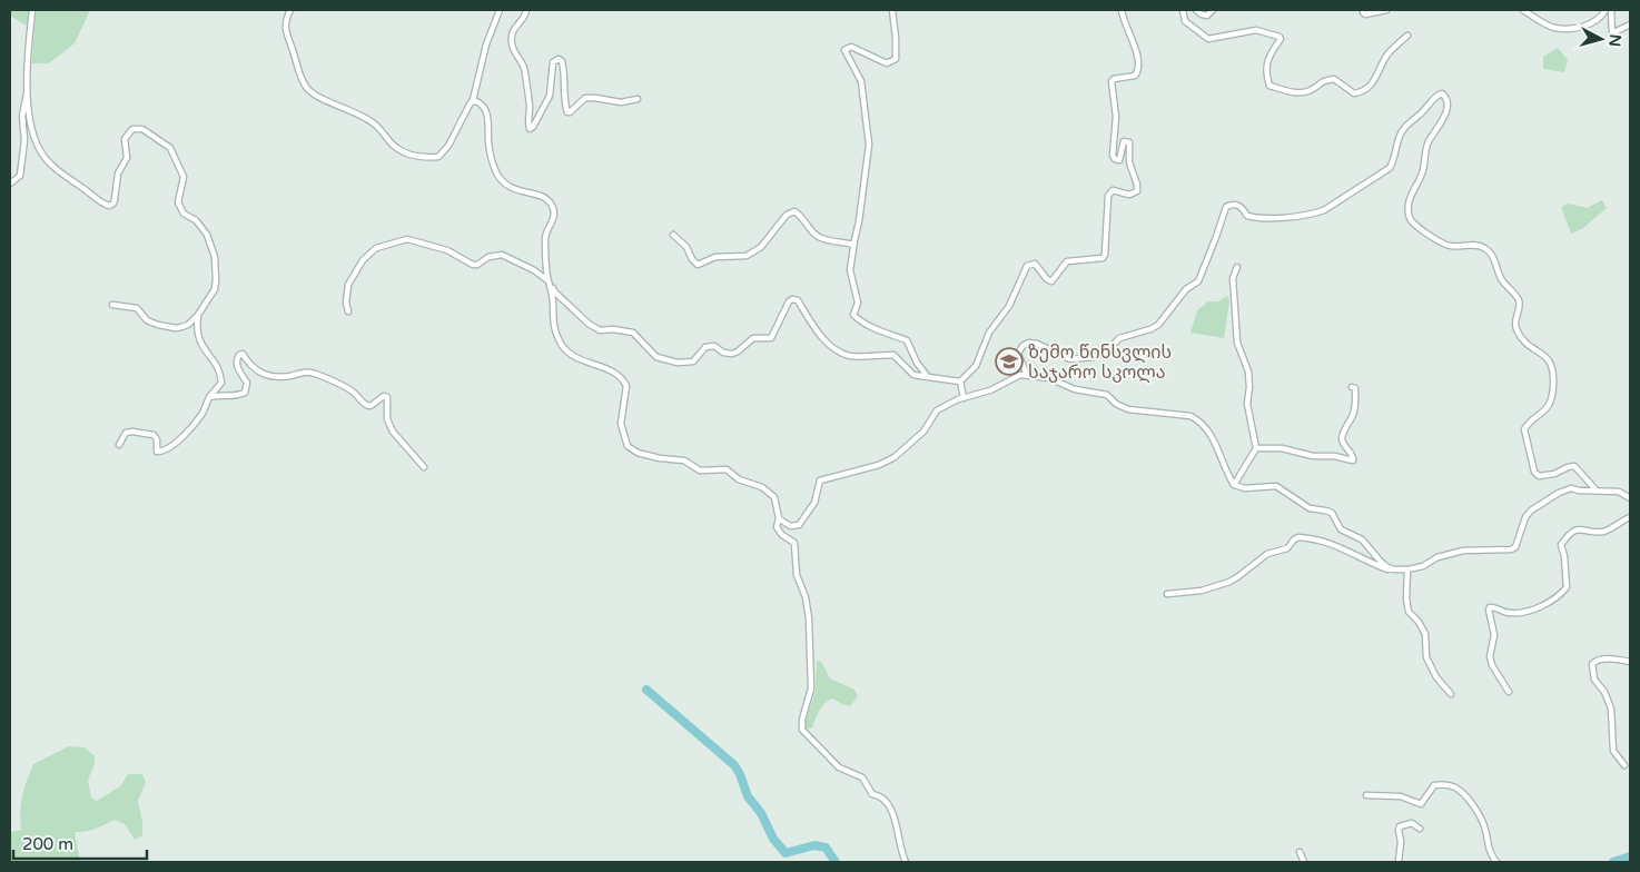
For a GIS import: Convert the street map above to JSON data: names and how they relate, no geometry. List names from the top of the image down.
{
  "places": {
    "school or university": ["ზემო წინსვლის საჯარო სკოლა"]
  },
  "scale_bar": "200 m",
  "north": "right"
}
